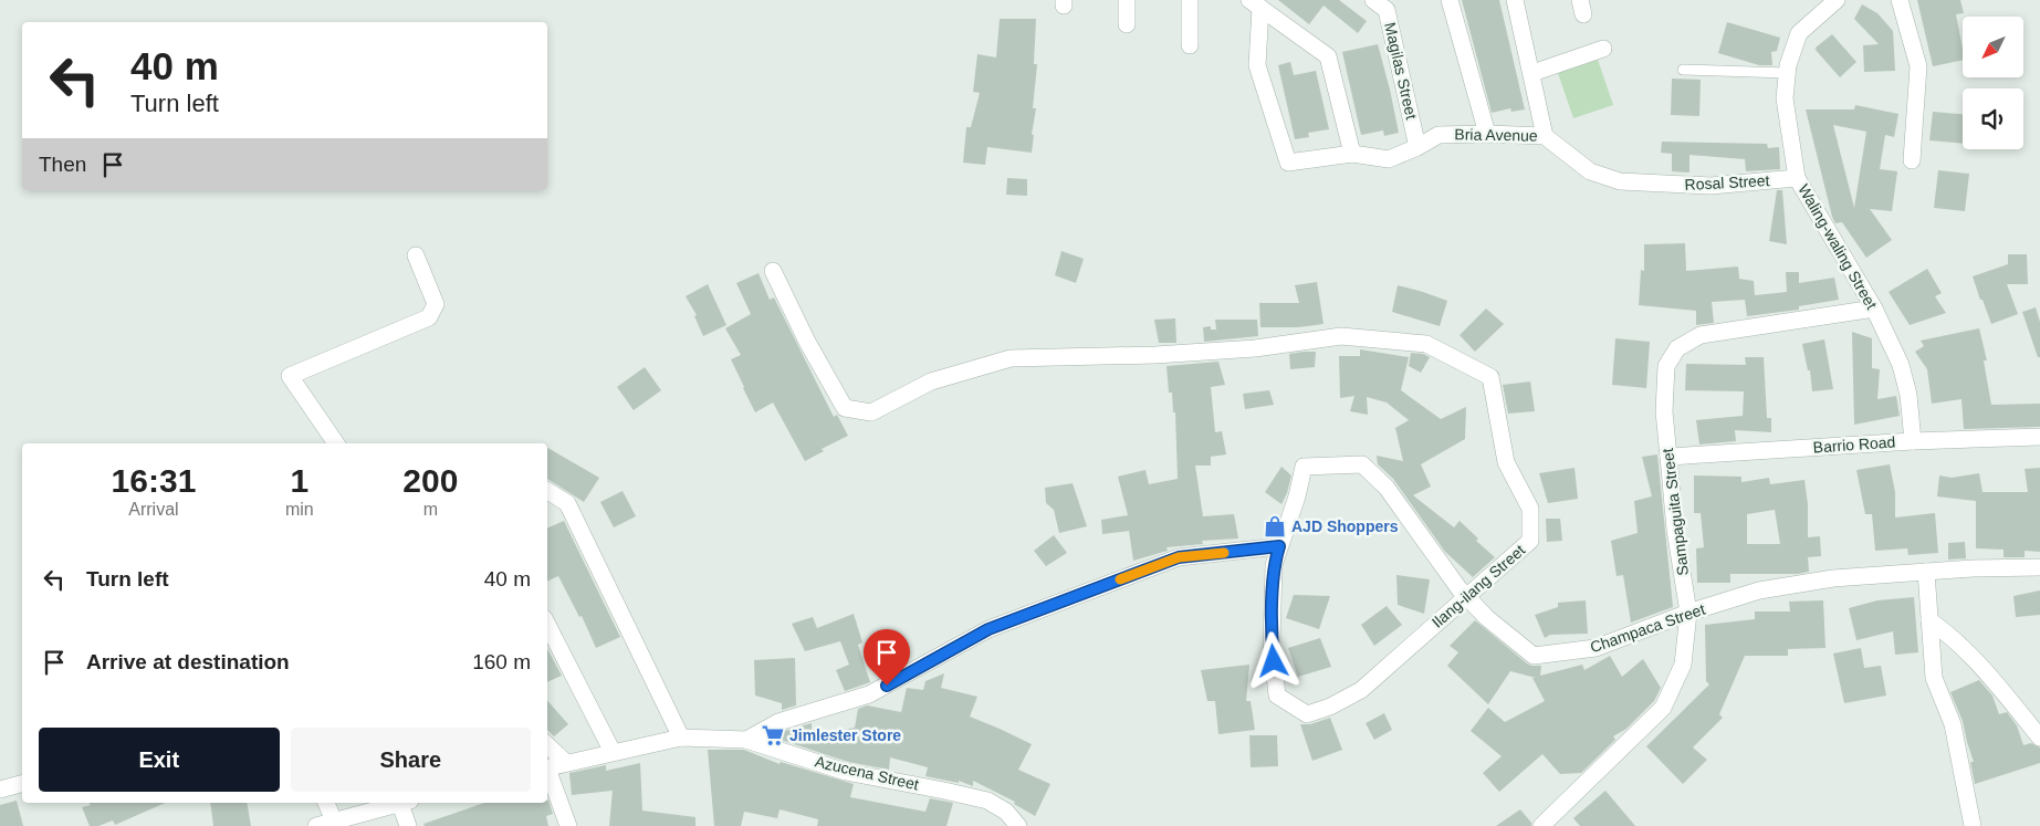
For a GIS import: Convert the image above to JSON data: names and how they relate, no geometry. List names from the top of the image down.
{
  "streets": {
    "street": [
      "Magilas Street",
      "Bria Avenue",
      "Rosal Street",
      "Waling-waling Street",
      "Barrio Road",
      "Sampaguita Street",
      "Ilang-ilang Street",
      "Champaca Street",
      "Azucena Street"
    ]
  },
  "crossings": [
    ["Magilas Street", "Bria Avenue"],
    ["Bria Avenue", "Rosal Street"],
    ["Rosal Street", "Waling-waling Street"],
    ["Waling-waling Street", "Barrio Road"],
    ["Waling-waling Street", "Sampaguita Street"],
    ["Barrio Road", "Sampaguita Street"],
    ["Sampaguita Street", "Champaca Street"],
    ["Ilang-ilang Street", "Champaca Street"]
  ],
  "places": {
    "shop": ["AJD Shoppers"],
    "supermarket": ["Jimlester Store"]
  },
  "north": "bottom left",
  "page": {
    "turn": ["40 m", "Turn left"],
    "then": "Then",
    "eta": [
      "16:31",
      "Arrival",
      "1",
      "min",
      "200",
      "m"
    ],
    "list": [
      {
        "name": "Turn left",
        "value": "40 m"
      },
      {
        "name": "Arrive at destination",
        "value": "160 m"
      }
    ],
    "buttons": ["Exit", "Share"]
  }
}
